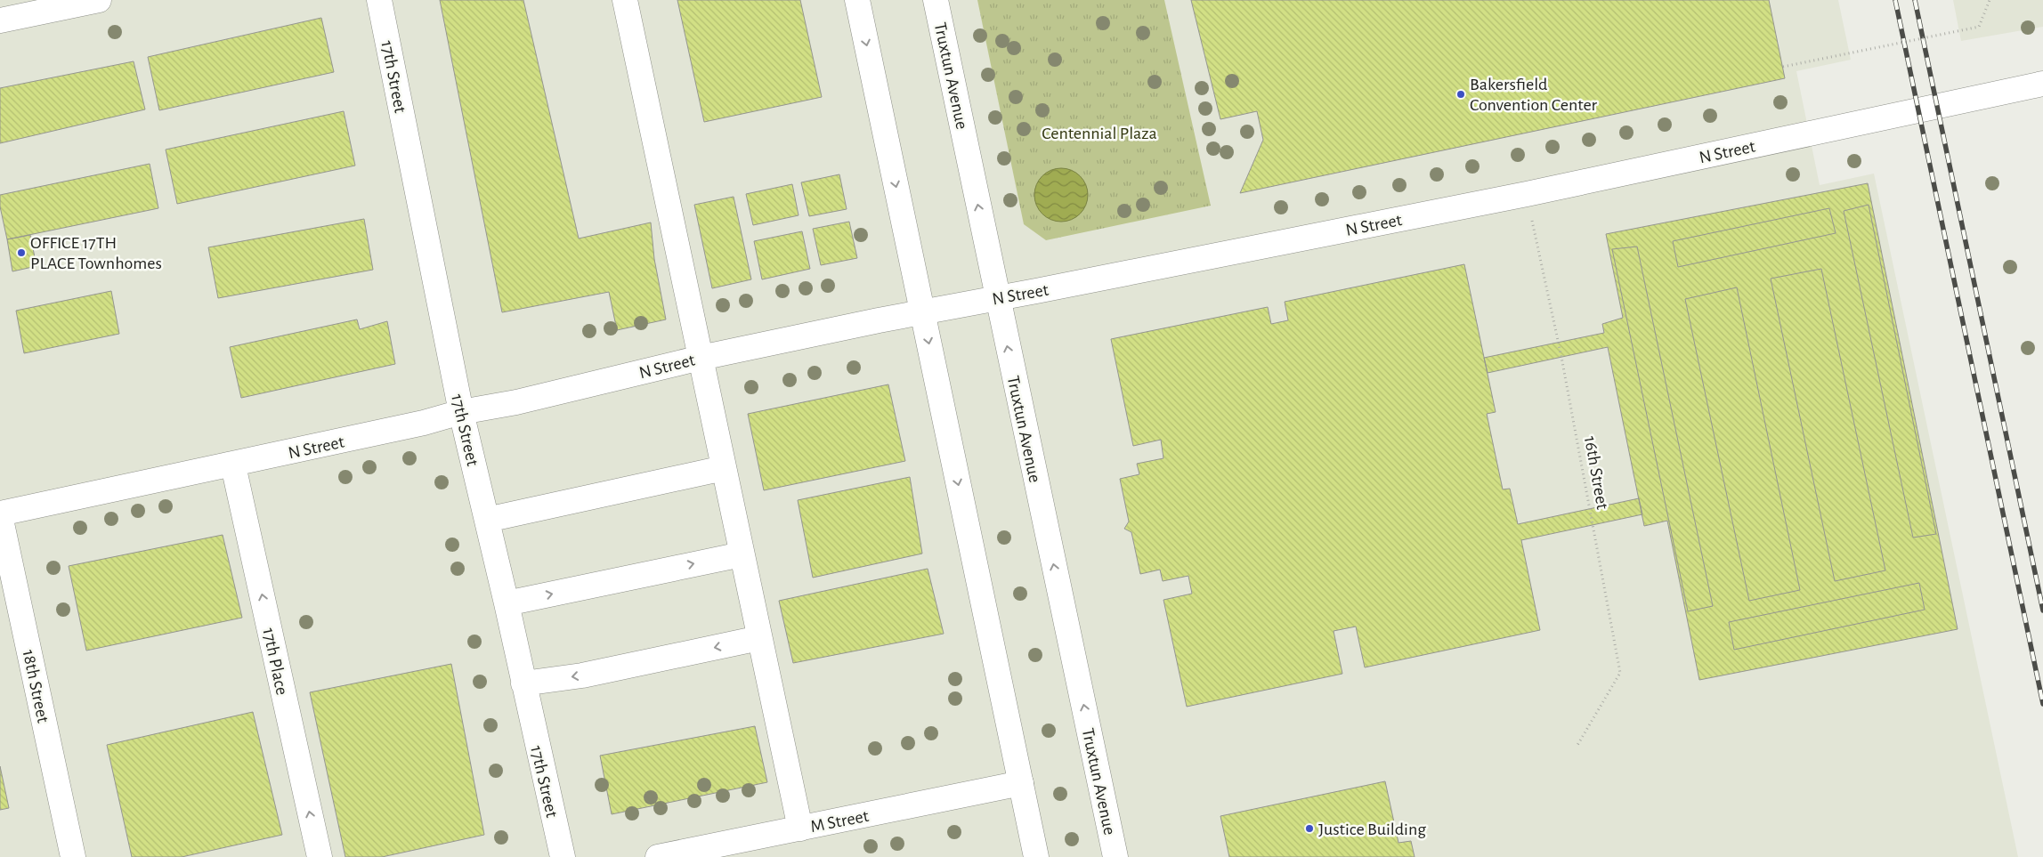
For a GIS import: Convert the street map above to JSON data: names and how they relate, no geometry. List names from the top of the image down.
{
  "streets": {
    "street": [
      "Truxtun Avenue",
      "17th Street",
      "N Street",
      "17th Place",
      "18th Street",
      "M Street"
    ],
    "path": ["16th Street"]
  },
  "crossings": [
    ["Truxtun Avenue", "N Street"],
    ["17th Street", "N Street"],
    ["N Street", "16th Street"],
    ["N Street", "17th Place"],
    ["N Street", "18th Street"]
  ],
  "one_way": ["17th Place"],
  "parks": ["Centennial Plaza"],
  "places": ["Bakersfield Convention Center", "OFFICE 17TH PLACE Townhomes", "Justice Building"]
}
